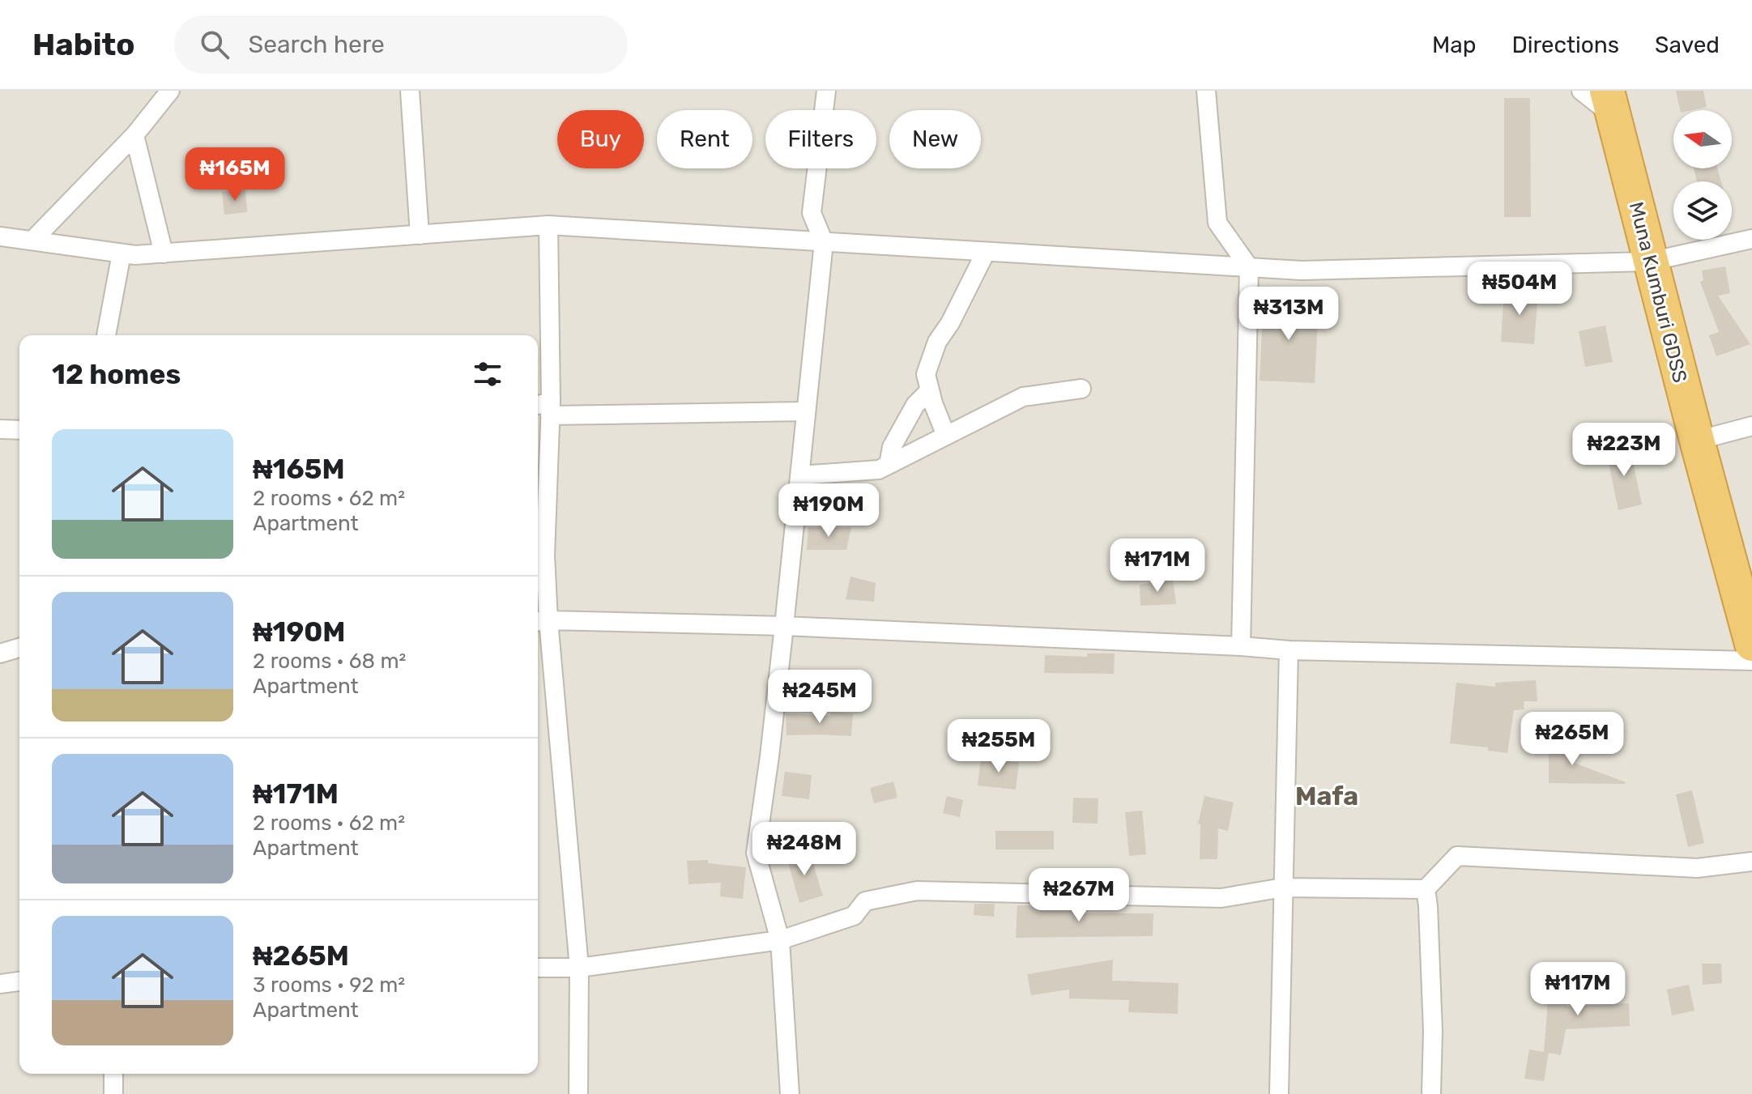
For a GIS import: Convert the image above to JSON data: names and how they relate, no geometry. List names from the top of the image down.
{
  "streets": {
    "highway": ["Muna Kumburi GDSS"]
  },
  "districts": ["Mafa"],
  "north": "left",
  "page": {
    "header": "Habito",
    "search": "Search here",
    "nav": ["Map", "Directions", "Saved"],
    "chip": [
      "Buy",
      "Rent",
      "Filters",
      "New"
    ],
    "price": [
      "₦165M",
      "₦504M",
      "₦313M",
      "₦223M",
      "₦190M",
      "₦171M",
      "₦245M",
      "₦265M",
      "₦255M",
      "₦248M",
      "₦267M",
      "₦117M"
    ],
    "heading": "12 homes",
    "list": [
      {
        "name": "₦165M",
        "note": "2 rooms · 62 m² · Apartment"
      },
      {
        "name": "₦190M",
        "note": "2 rooms · 68 m² · Apartment"
      },
      {
        "name": "₦171M",
        "note": "2 rooms · 62 m² · Apartment"
      },
      {
        "name": "₦265M",
        "note": "3 rooms · 92 m² · Apartment"
      }
    ]
  }
}
